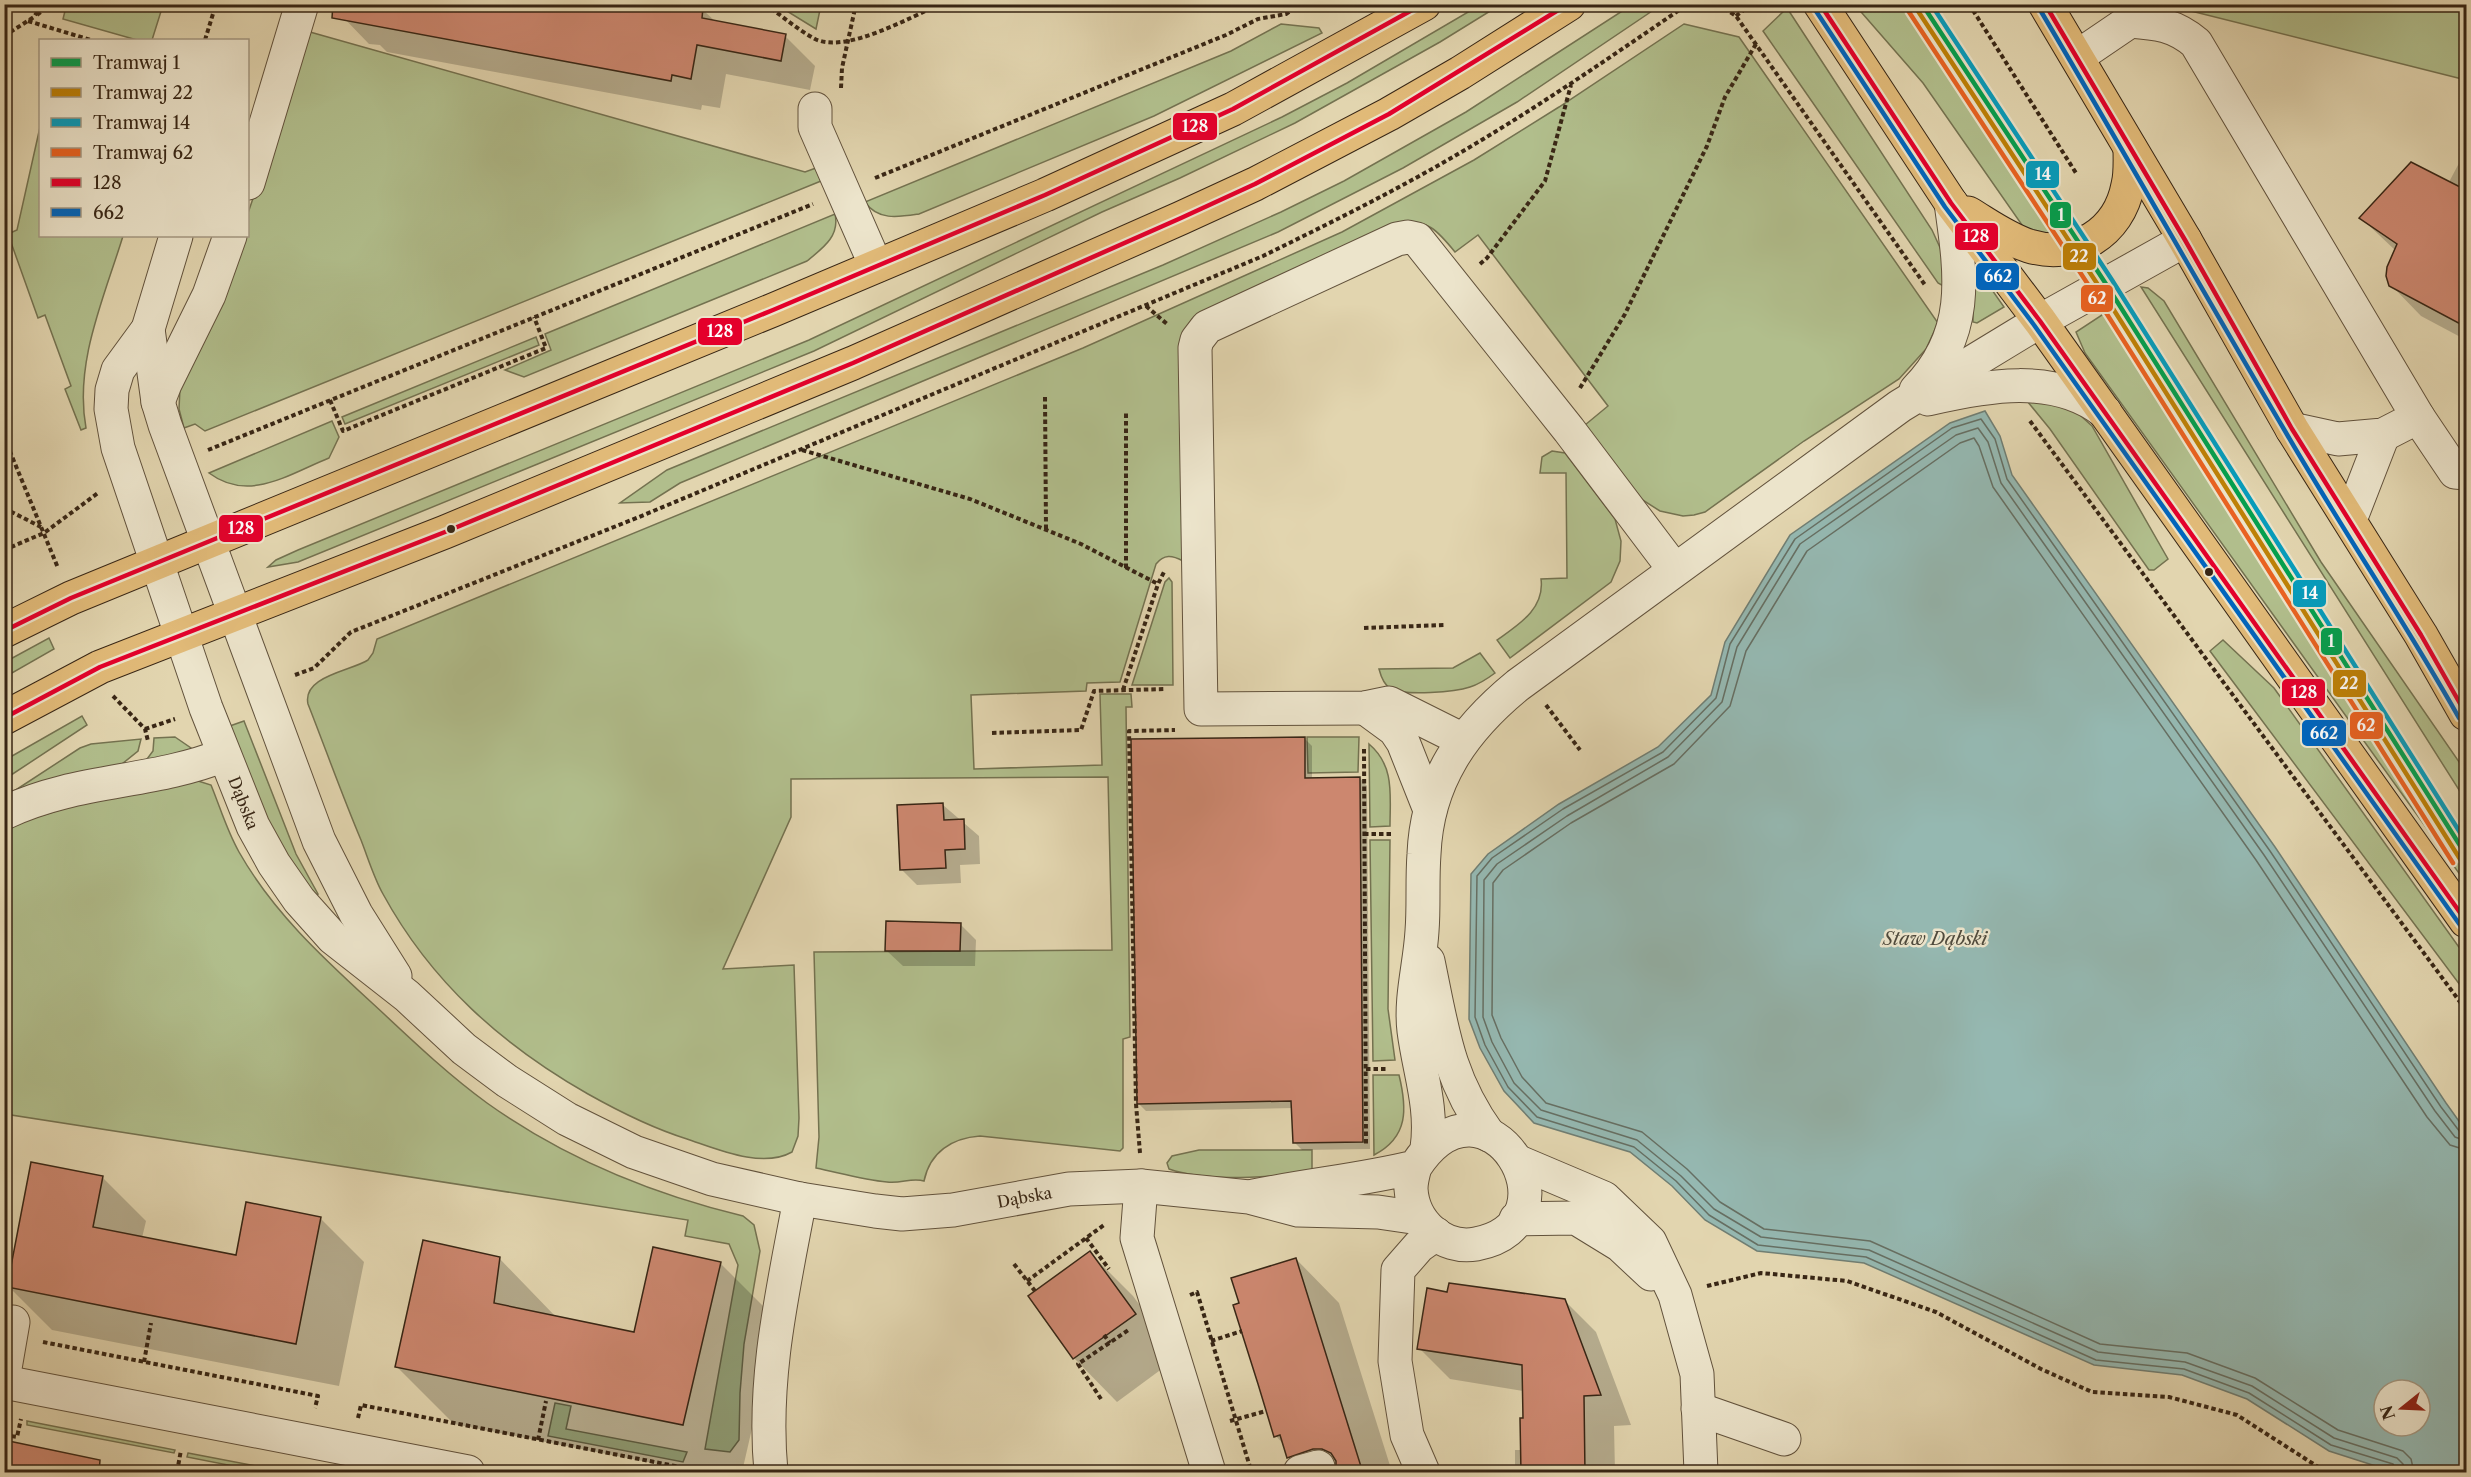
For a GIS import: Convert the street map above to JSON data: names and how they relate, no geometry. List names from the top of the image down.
{
  "streets": {
    "street": ["Dąbska"]
  },
  "water": ["Staw Dąbski"],
  "lines": [
    "tram line 1",
    "tram line 14",
    "transit line 128",
    "tram line 22",
    "transit line 662",
    "tram line 62"
  ],
  "legend": [
    "Tramwaj 1",
    "Tramwaj 22",
    "Tramwaj 14",
    "Tramwaj 62",
    "128",
    "662"
  ],
  "north": "left"
}
